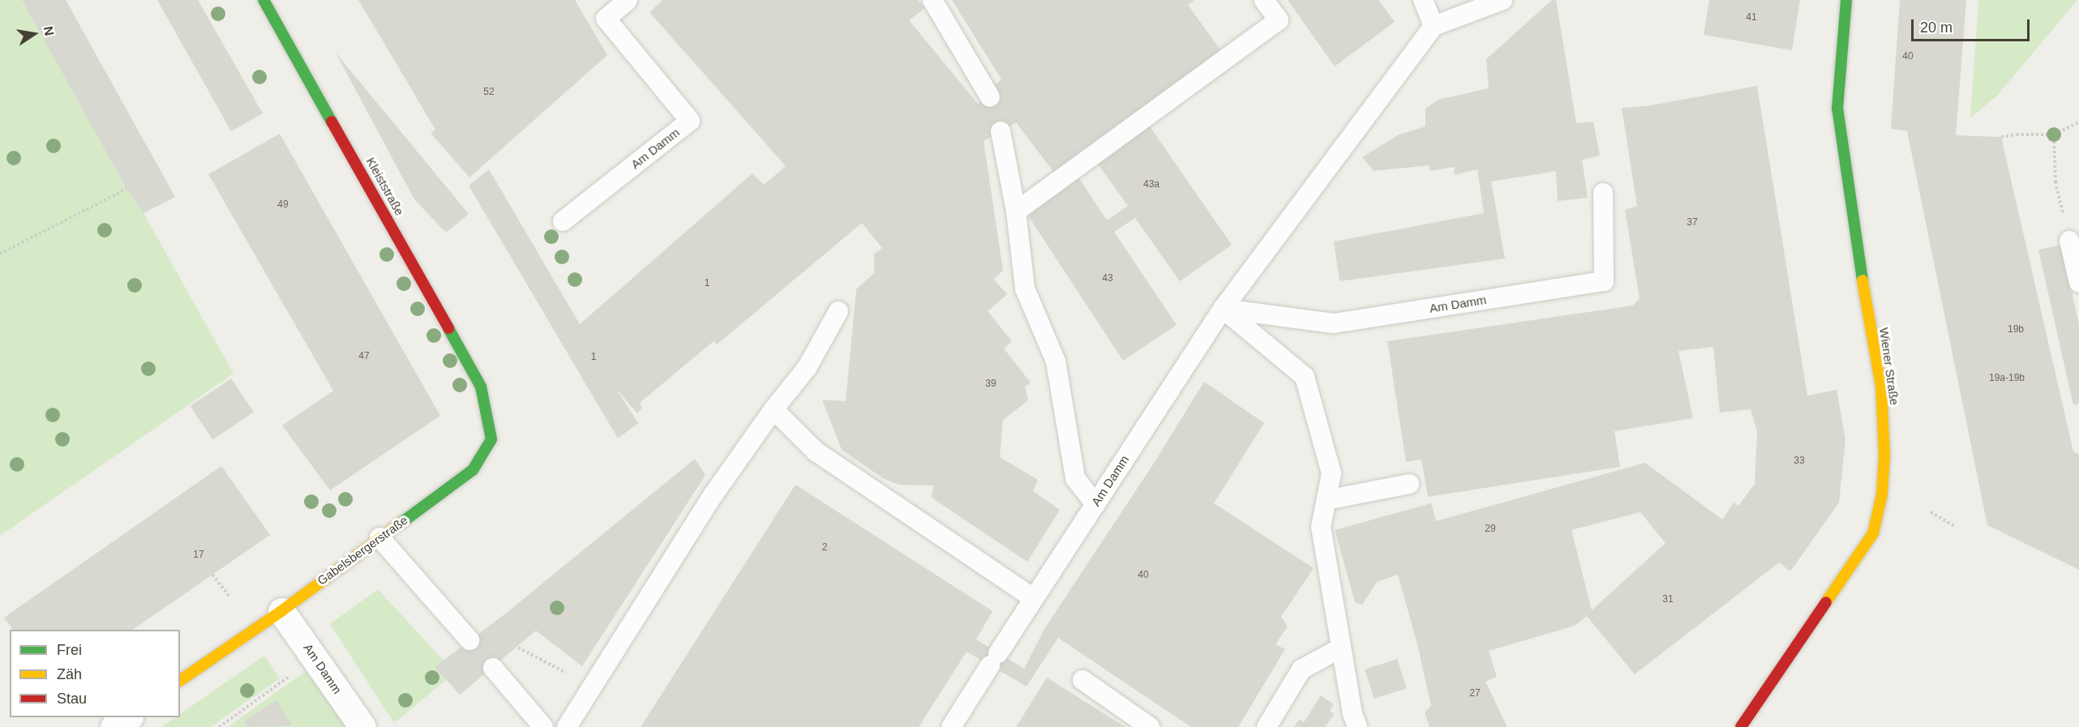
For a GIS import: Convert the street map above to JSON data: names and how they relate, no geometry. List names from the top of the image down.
{
  "streets": {
    "street": [
      "Am Damm",
      "Kleiststraße",
      "Wiener Straße",
      "Gabelsbergerstraße"
    ]
  },
  "crossings": [
    ["Am Damm", "Gabelsbergerstraße"],
    ["Kleiststraße", "Gabelsbergerstraße"]
  ],
  "house_numbers": [
    "41",
    "40",
    "52",
    "43a",
    "49",
    "37",
    "43",
    "1",
    "19b",
    "47",
    "1",
    "19a-19b",
    "39",
    "33",
    "29",
    "2",
    "17",
    "40",
    "31",
    "27"
  ],
  "legend": ["Frei", "Zäh", "Stau"],
  "scale_bar": "20 m",
  "north": "right"
}
